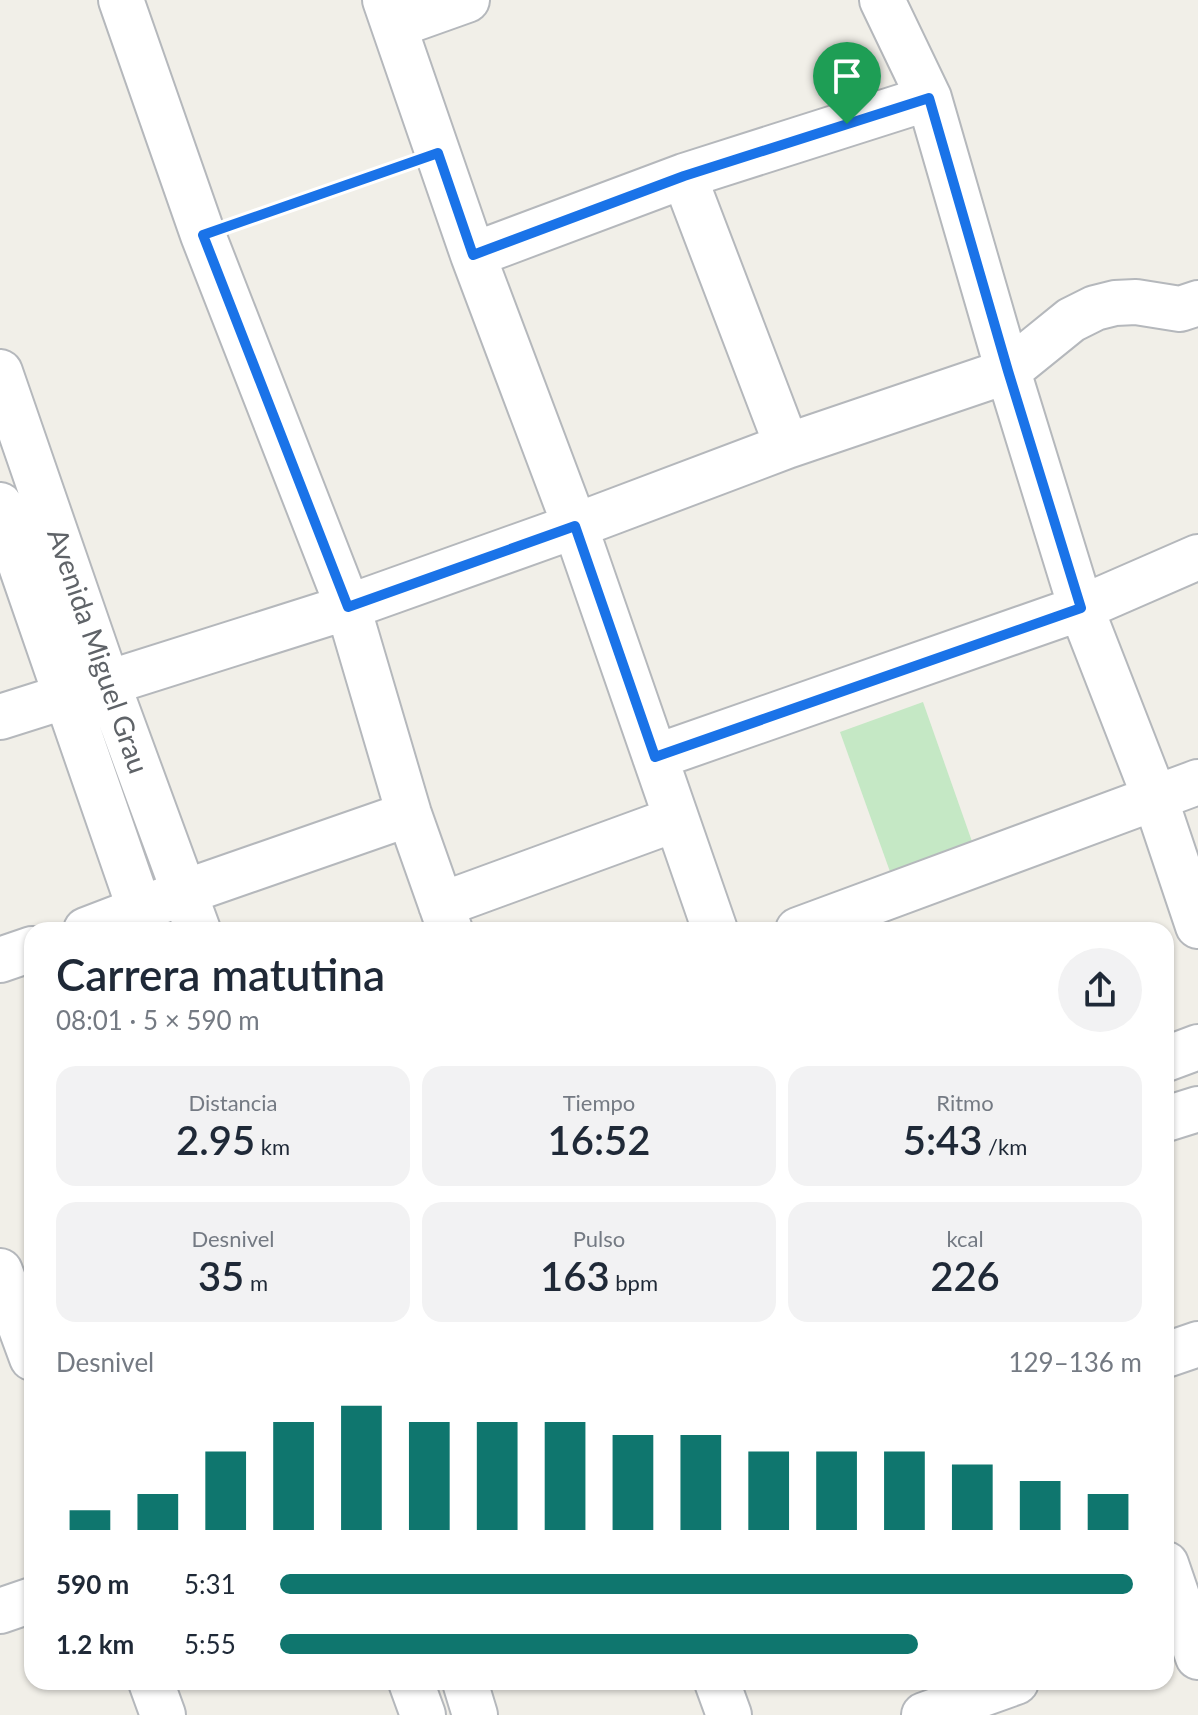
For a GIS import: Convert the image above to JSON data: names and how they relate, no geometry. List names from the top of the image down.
{
  "streets": {
    "street": ["Avenida Miguel Grau"]
  },
  "page": {
    "heading": ["Carrera matutina", "08:01 · 5 × 590 m"],
    "stats": [
      ["Distancia", "2.95 km"],
      ["Tiempo", "16:52"],
      ["Ritmo", "5:43 /km"],
      ["Desnivel", "35 m"],
      ["Pulso", "163 bpm"],
      ["kcal", "226"]
    ],
    "chart": ["Desnivel", "129–136 m"],
    "list": [
      {
        "name": "590 m",
        "note": "5:31"
      },
      {
        "name": "1.2 km",
        "note": "5:55"
      }
    ]
  }
}
